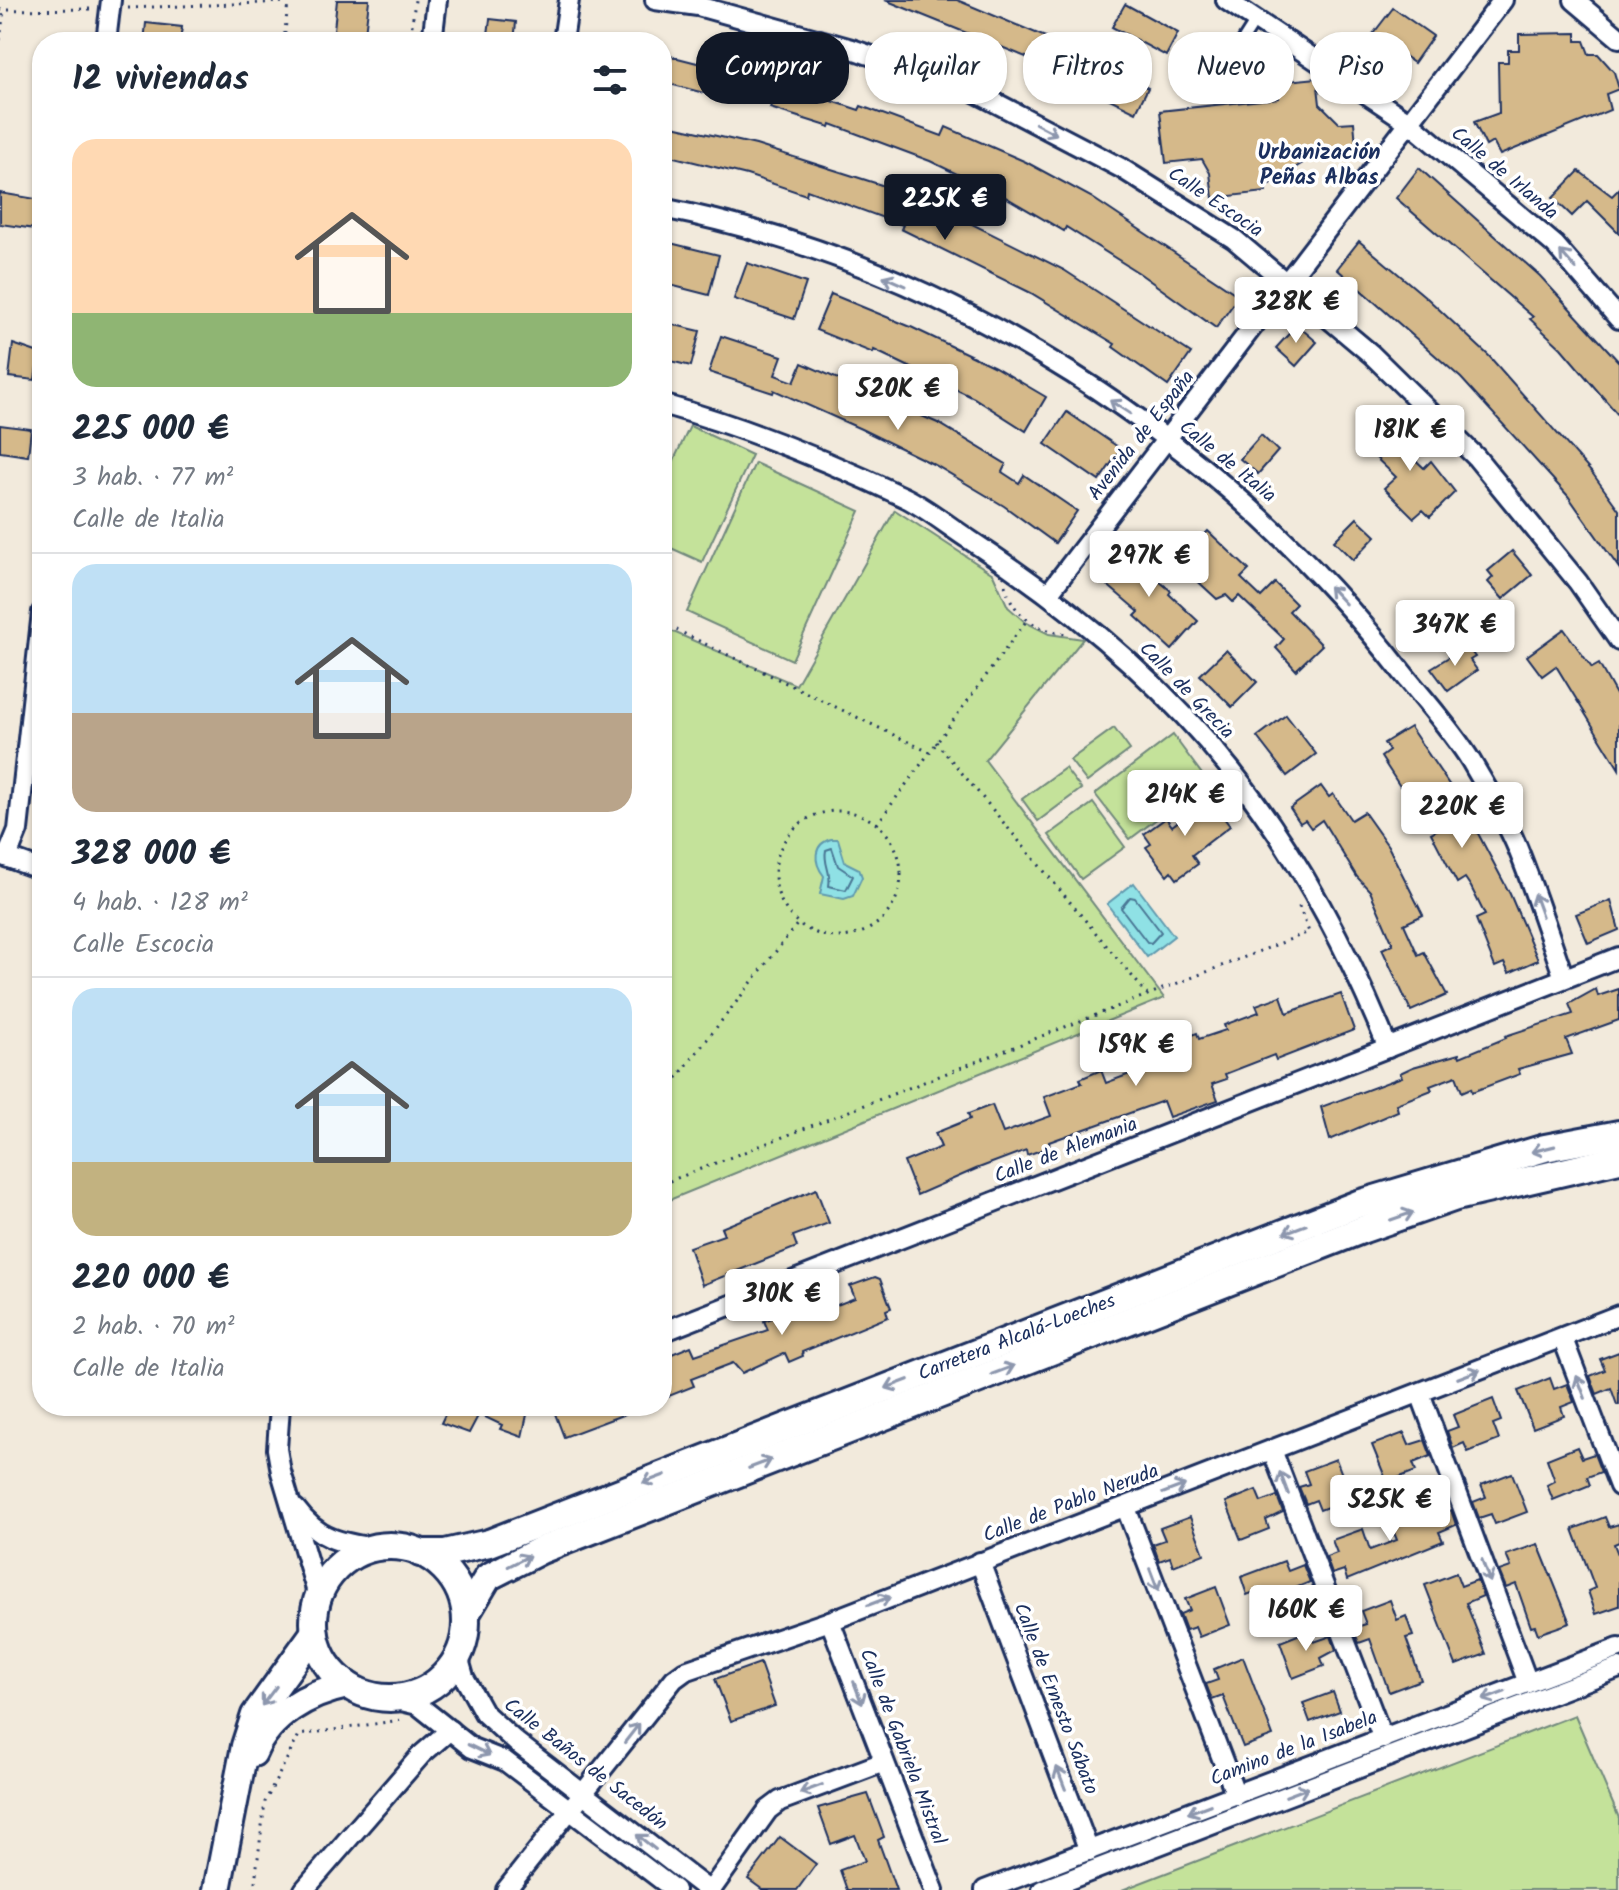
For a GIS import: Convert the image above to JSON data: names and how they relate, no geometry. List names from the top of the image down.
{
  "streets": {
    "main road": ["Carretera Alcalá-Loeches"],
    "street": [
      "Calle de Irlanda",
      "Calle Escocia",
      "Avenida de España",
      "Calle de Italia",
      "Calle de Grecia",
      "Calle de Alemania",
      "Calle de Pablo Neruda",
      "Calle de Ernesto Sábato",
      "Calle de Gabriela Mistral",
      "Camino de la Isabela",
      "Calle Baños de Sacedón"
    ]
  },
  "crossings": [
    ["Calle de Irlanda", "Avenida de España"],
    ["Calle Escocia", "Avenida de España"],
    ["Avenida de España", "Calle de Italia"],
    ["Avenida de España", "Calle de Grecia"],
    ["Calle de Italia", "Calle de Alemania"],
    ["Calle de Grecia", "Calle de Alemania"],
    ["Carretera Alcalá-Loeches", "Calle Baños de Sacedón"],
    ["Calle de Pablo Neruda", "Calle de Ernesto Sábato"],
    ["Calle de Pablo Neruda", "Calle de Gabriela Mistral"],
    ["Calle de Pablo Neruda", "Calle Baños de Sacedón"],
    ["Calle de Ernesto Sábato", "Camino de la Isabela"]
  ],
  "one_way": [
    "Calle de Irlanda",
    "Calle Escocia",
    "Calle de Italia",
    "Calle de Pablo Neruda",
    "Calle de Gabriela Mistral"
  ],
  "districts": ["Urbanización Peñas Albas"],
  "page": {
    "chip": [
      "Comprar",
      "Alquilar",
      "Filtros",
      "Nuevo",
      "Piso"
    ],
    "heading": "12 viviendas",
    "list": [
      {
        "name": "225 000 €",
        "note": "3 hab. · 77 m² · Calle de Italia"
      },
      {
        "name": "328 000 €",
        "note": "4 hab. · 128 m² · Calle Escocia"
      },
      {
        "name": "220 000 €",
        "note": "2 hab. · 70 m² · Calle de Italia"
      }
    ],
    "price": [
      "225K €",
      "328K €",
      "520K €",
      "181K €",
      "297K €",
      "347K €",
      "214K €",
      "220K €",
      "159K €",
      "310K €",
      "525K €",
      "160K €"
    ]
  }
}
